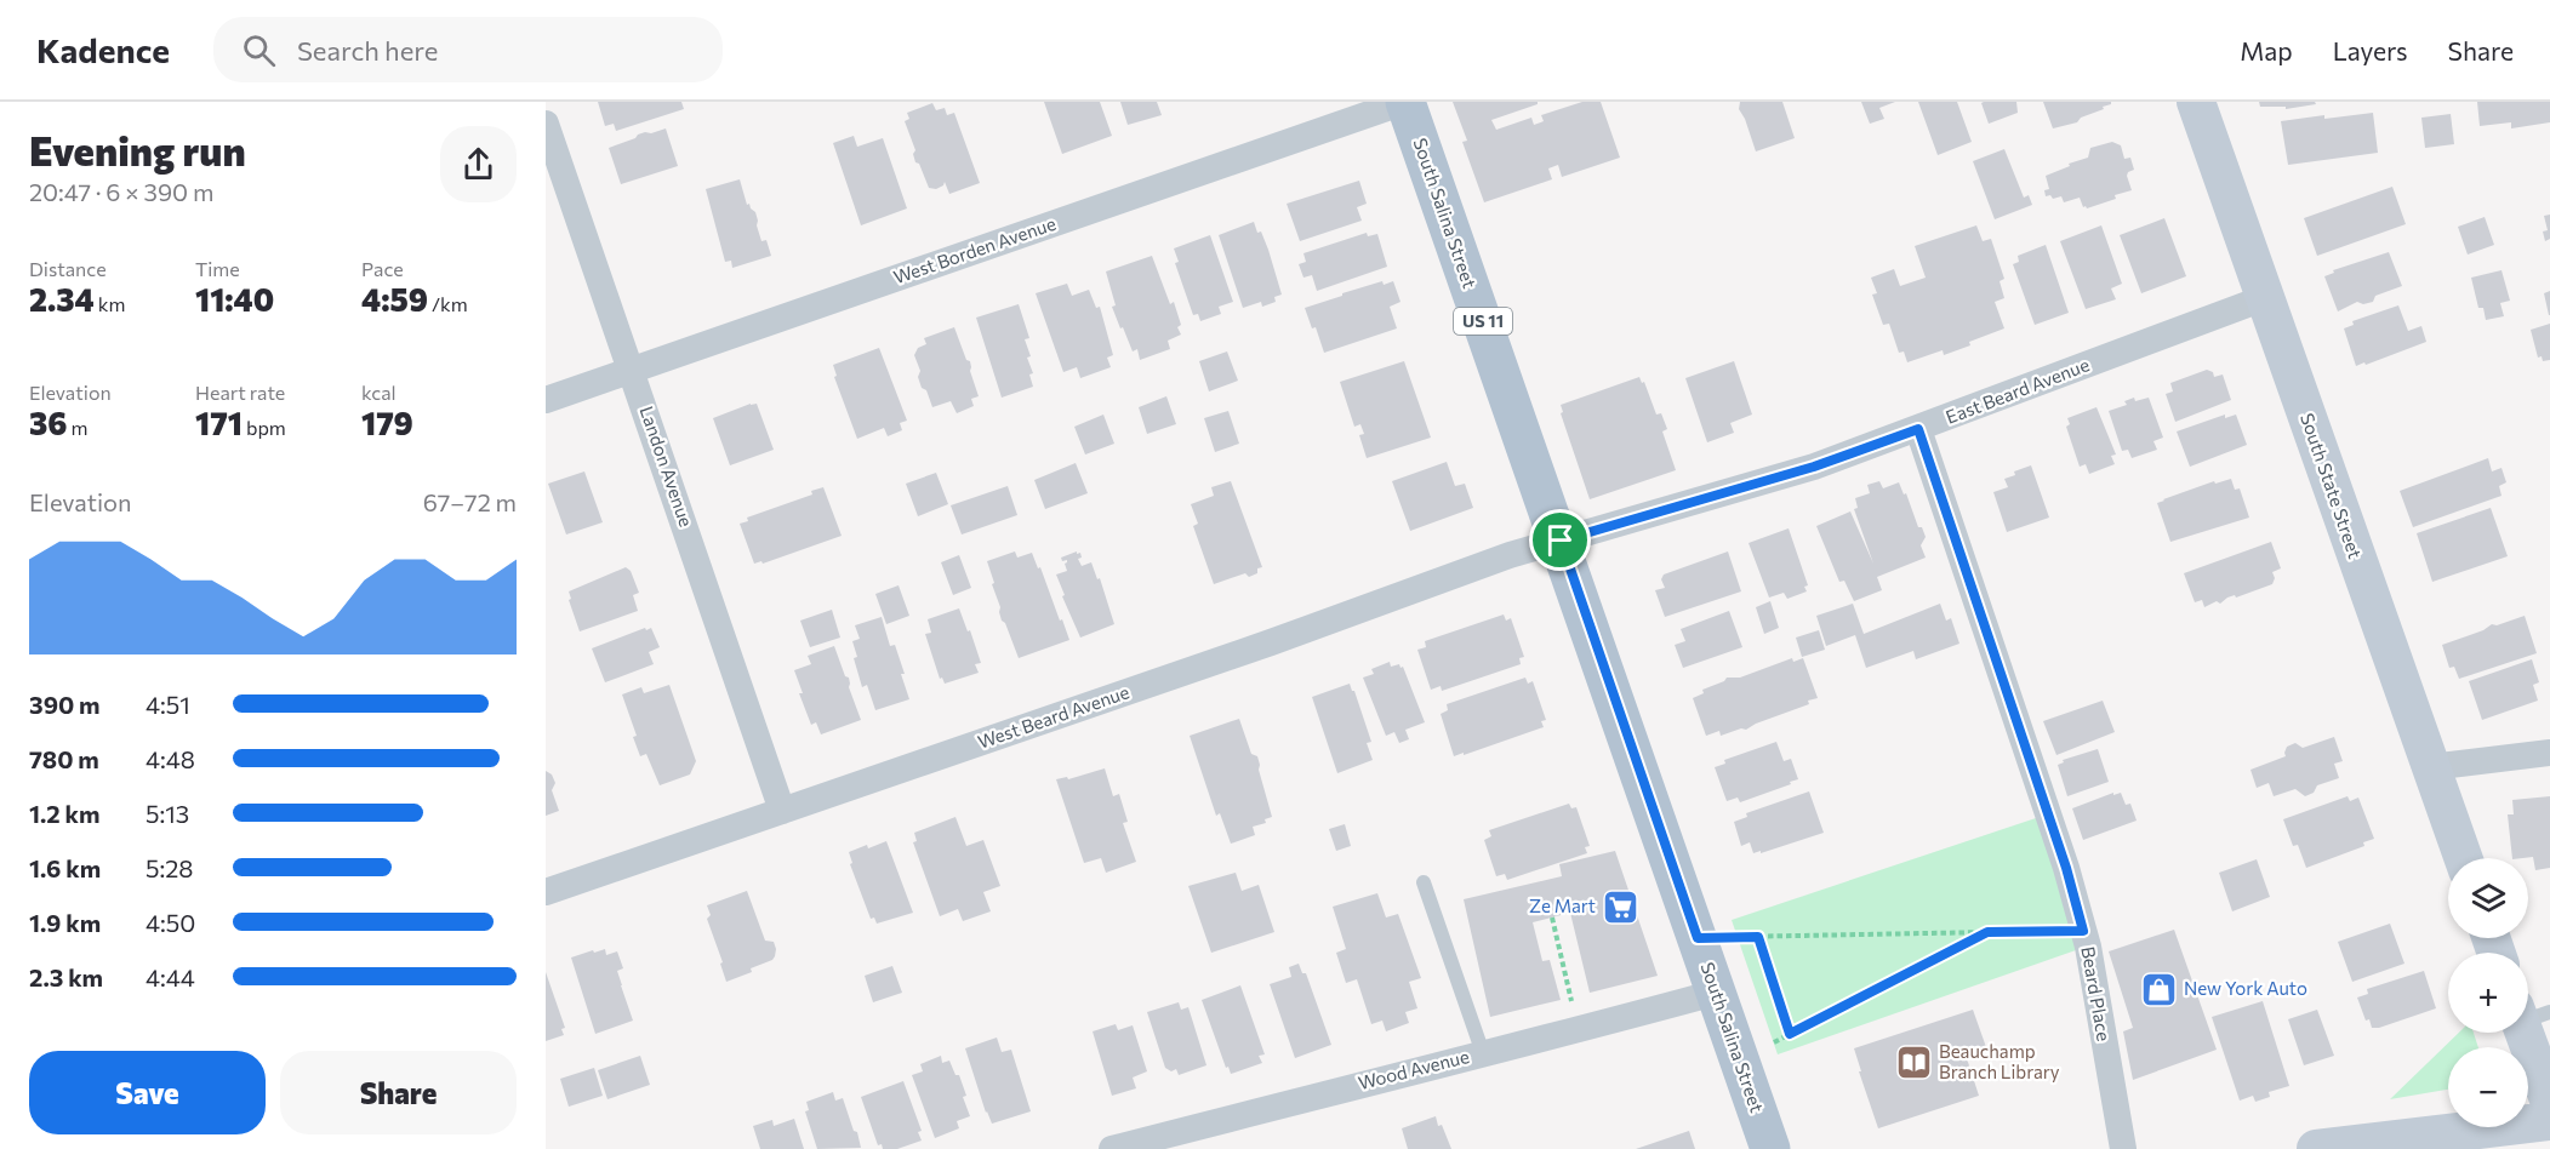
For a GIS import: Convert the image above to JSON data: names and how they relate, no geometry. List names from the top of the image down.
{
  "streets": {
    "main road": ["South Salina Street", "US 11"],
    "street": [
      "West Borden Avenue",
      "East Beard Avenue",
      "Landon Avenue",
      "South State Street",
      "West Beard Avenue",
      "Beard Place",
      "Wood Avenue"
    ]
  },
  "crossings": [
    ["South Salina Street", "West Borden Avenue"],
    ["South Salina Street", "East Beard Avenue"],
    ["South Salina Street", "West Beard Avenue"],
    ["South Salina Street", "Wood Avenue"],
    ["West Borden Avenue", "Landon Avenue"],
    ["East Beard Avenue", "South State Street"],
    ["East Beard Avenue", "West Beard Avenue"],
    ["East Beard Avenue", "Beard Place"],
    ["Landon Avenue", "West Beard Avenue"]
  ],
  "places": {
    "supermarket": ["Ze Mart"],
    "shop": ["New York Auto"],
    "library": ["Beauchamp Branch Library"]
  },
  "page": {
    "header": "Kadence",
    "search": "Search here",
    "nav": ["Map", "Layers", "Share"],
    "heading": ["Evening run", "20:47 · 6 × 390 m"],
    "stats": [
      ["Distance", "2.34 km"],
      ["Time", "11:40"],
      ["Pace", "4:59 /km"],
      ["Elevation", "36 m"],
      ["Heart rate", "171 bpm"],
      ["kcal", "179"]
    ],
    "chart": ["Elevation", "67–72 m"],
    "list": [
      {
        "name": "390 m",
        "note": "4:51"
      },
      {
        "name": "780 m",
        "note": "4:48"
      },
      {
        "name": "1.2 km",
        "note": "5:13"
      },
      {
        "name": "1.6 km",
        "note": "5:28"
      },
      {
        "name": "1.9 km",
        "note": "4:50"
      },
      {
        "name": "2.3 km",
        "note": "4:44"
      }
    ],
    "map_buttons": ["+", "−"],
    "buttons": ["Save", "Share"]
  }
}
